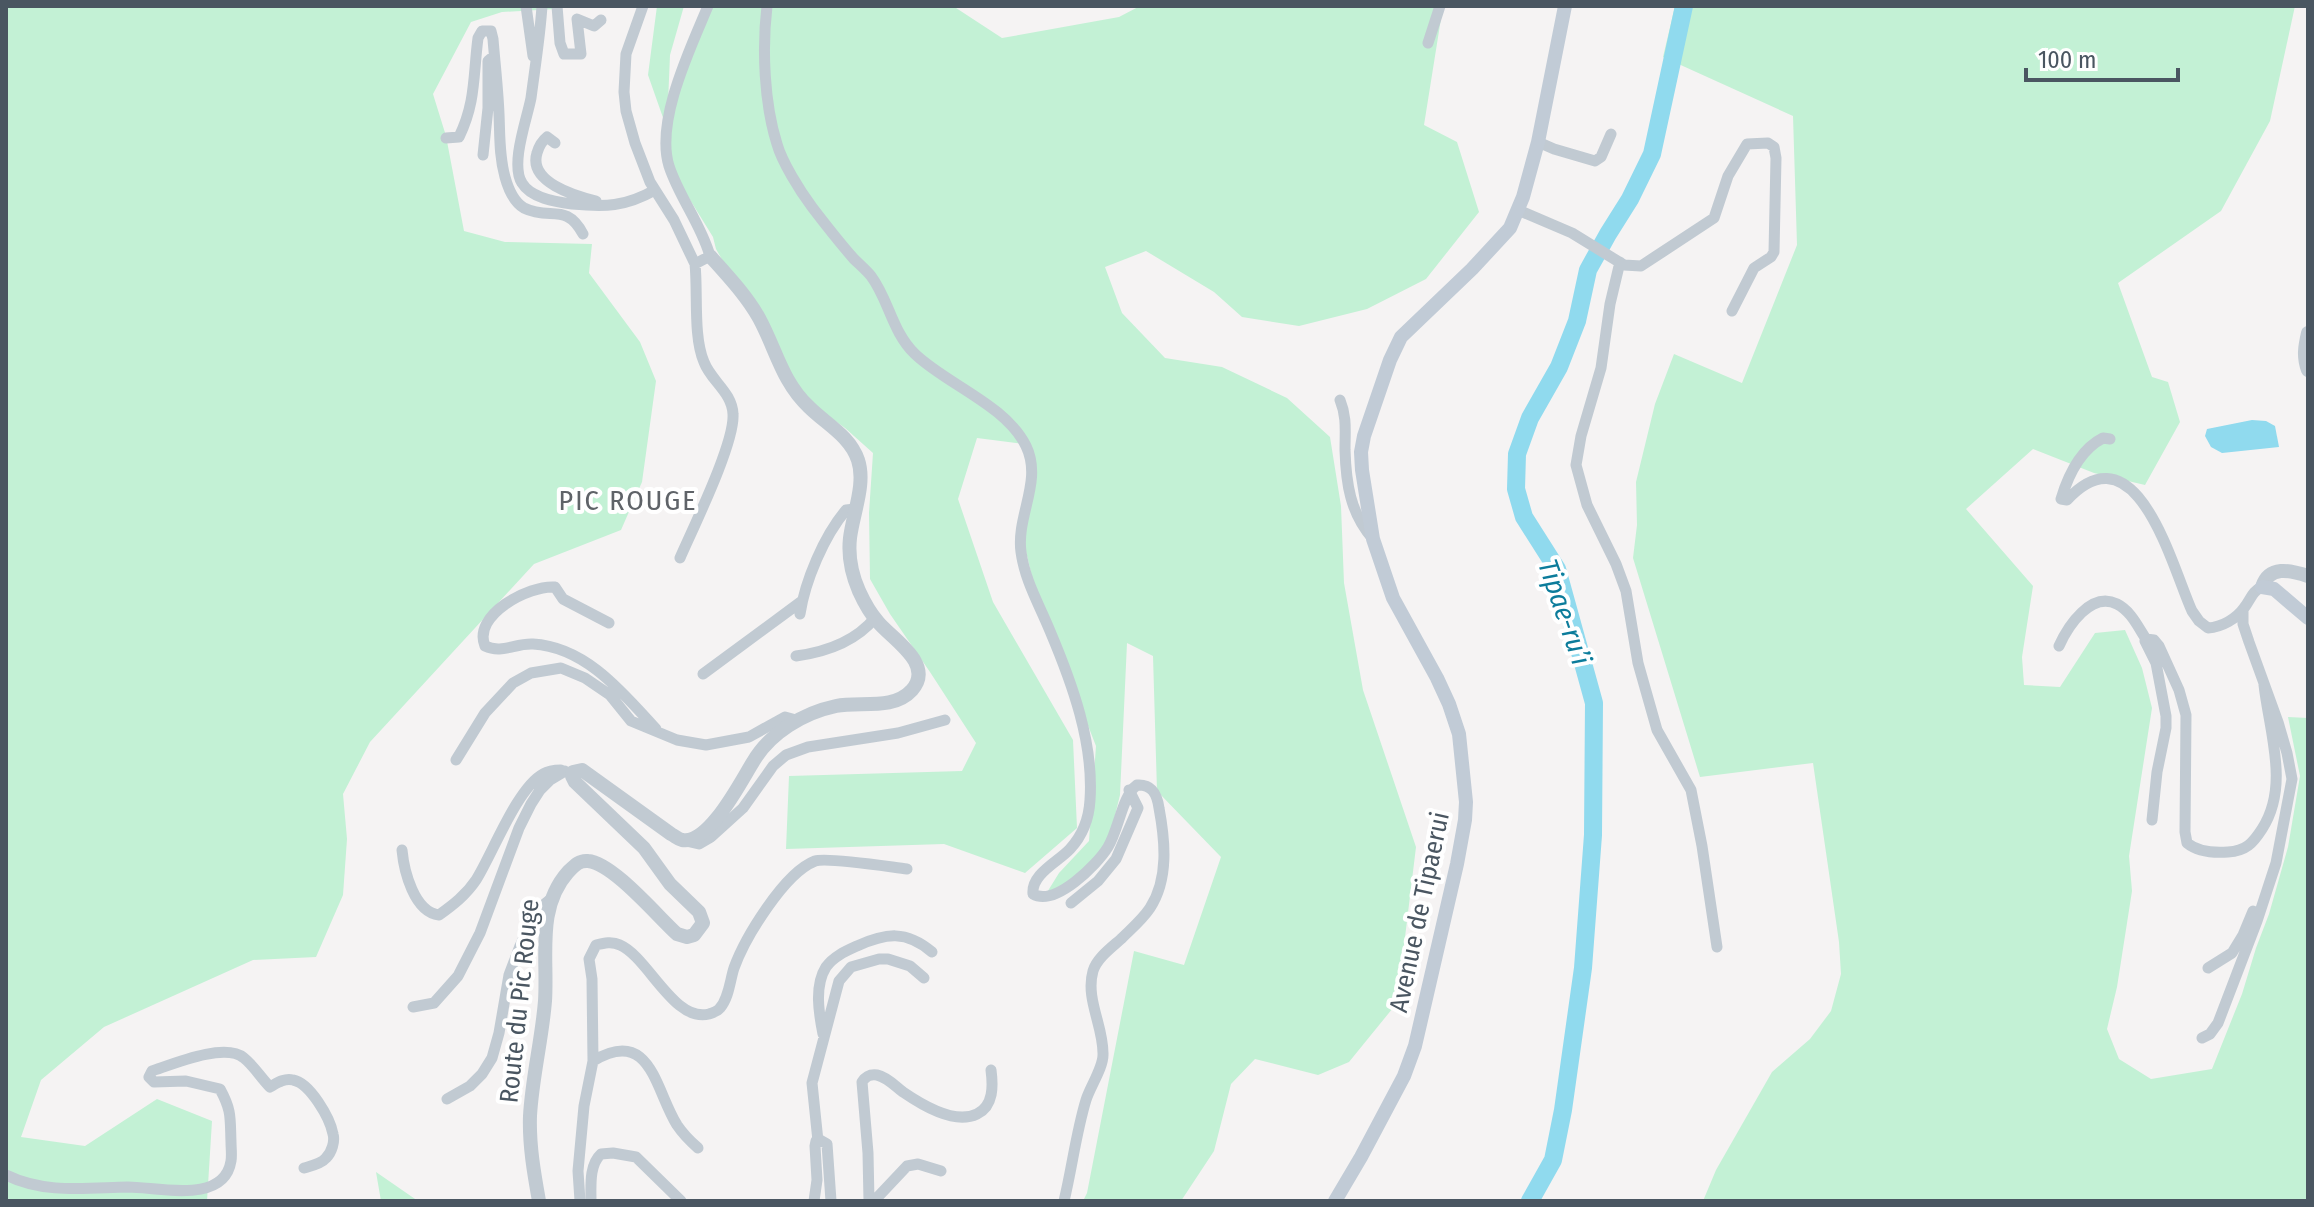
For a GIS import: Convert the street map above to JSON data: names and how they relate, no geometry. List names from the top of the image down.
{
  "streets": {
    "main road": ["Avenue de Tipaerui"],
    "street": ["Route du Pic Rouge"]
  },
  "districts": ["PIC ROUGE"],
  "water": ["Tipae-ru’i"],
  "scale_bar": "100 m"
}
